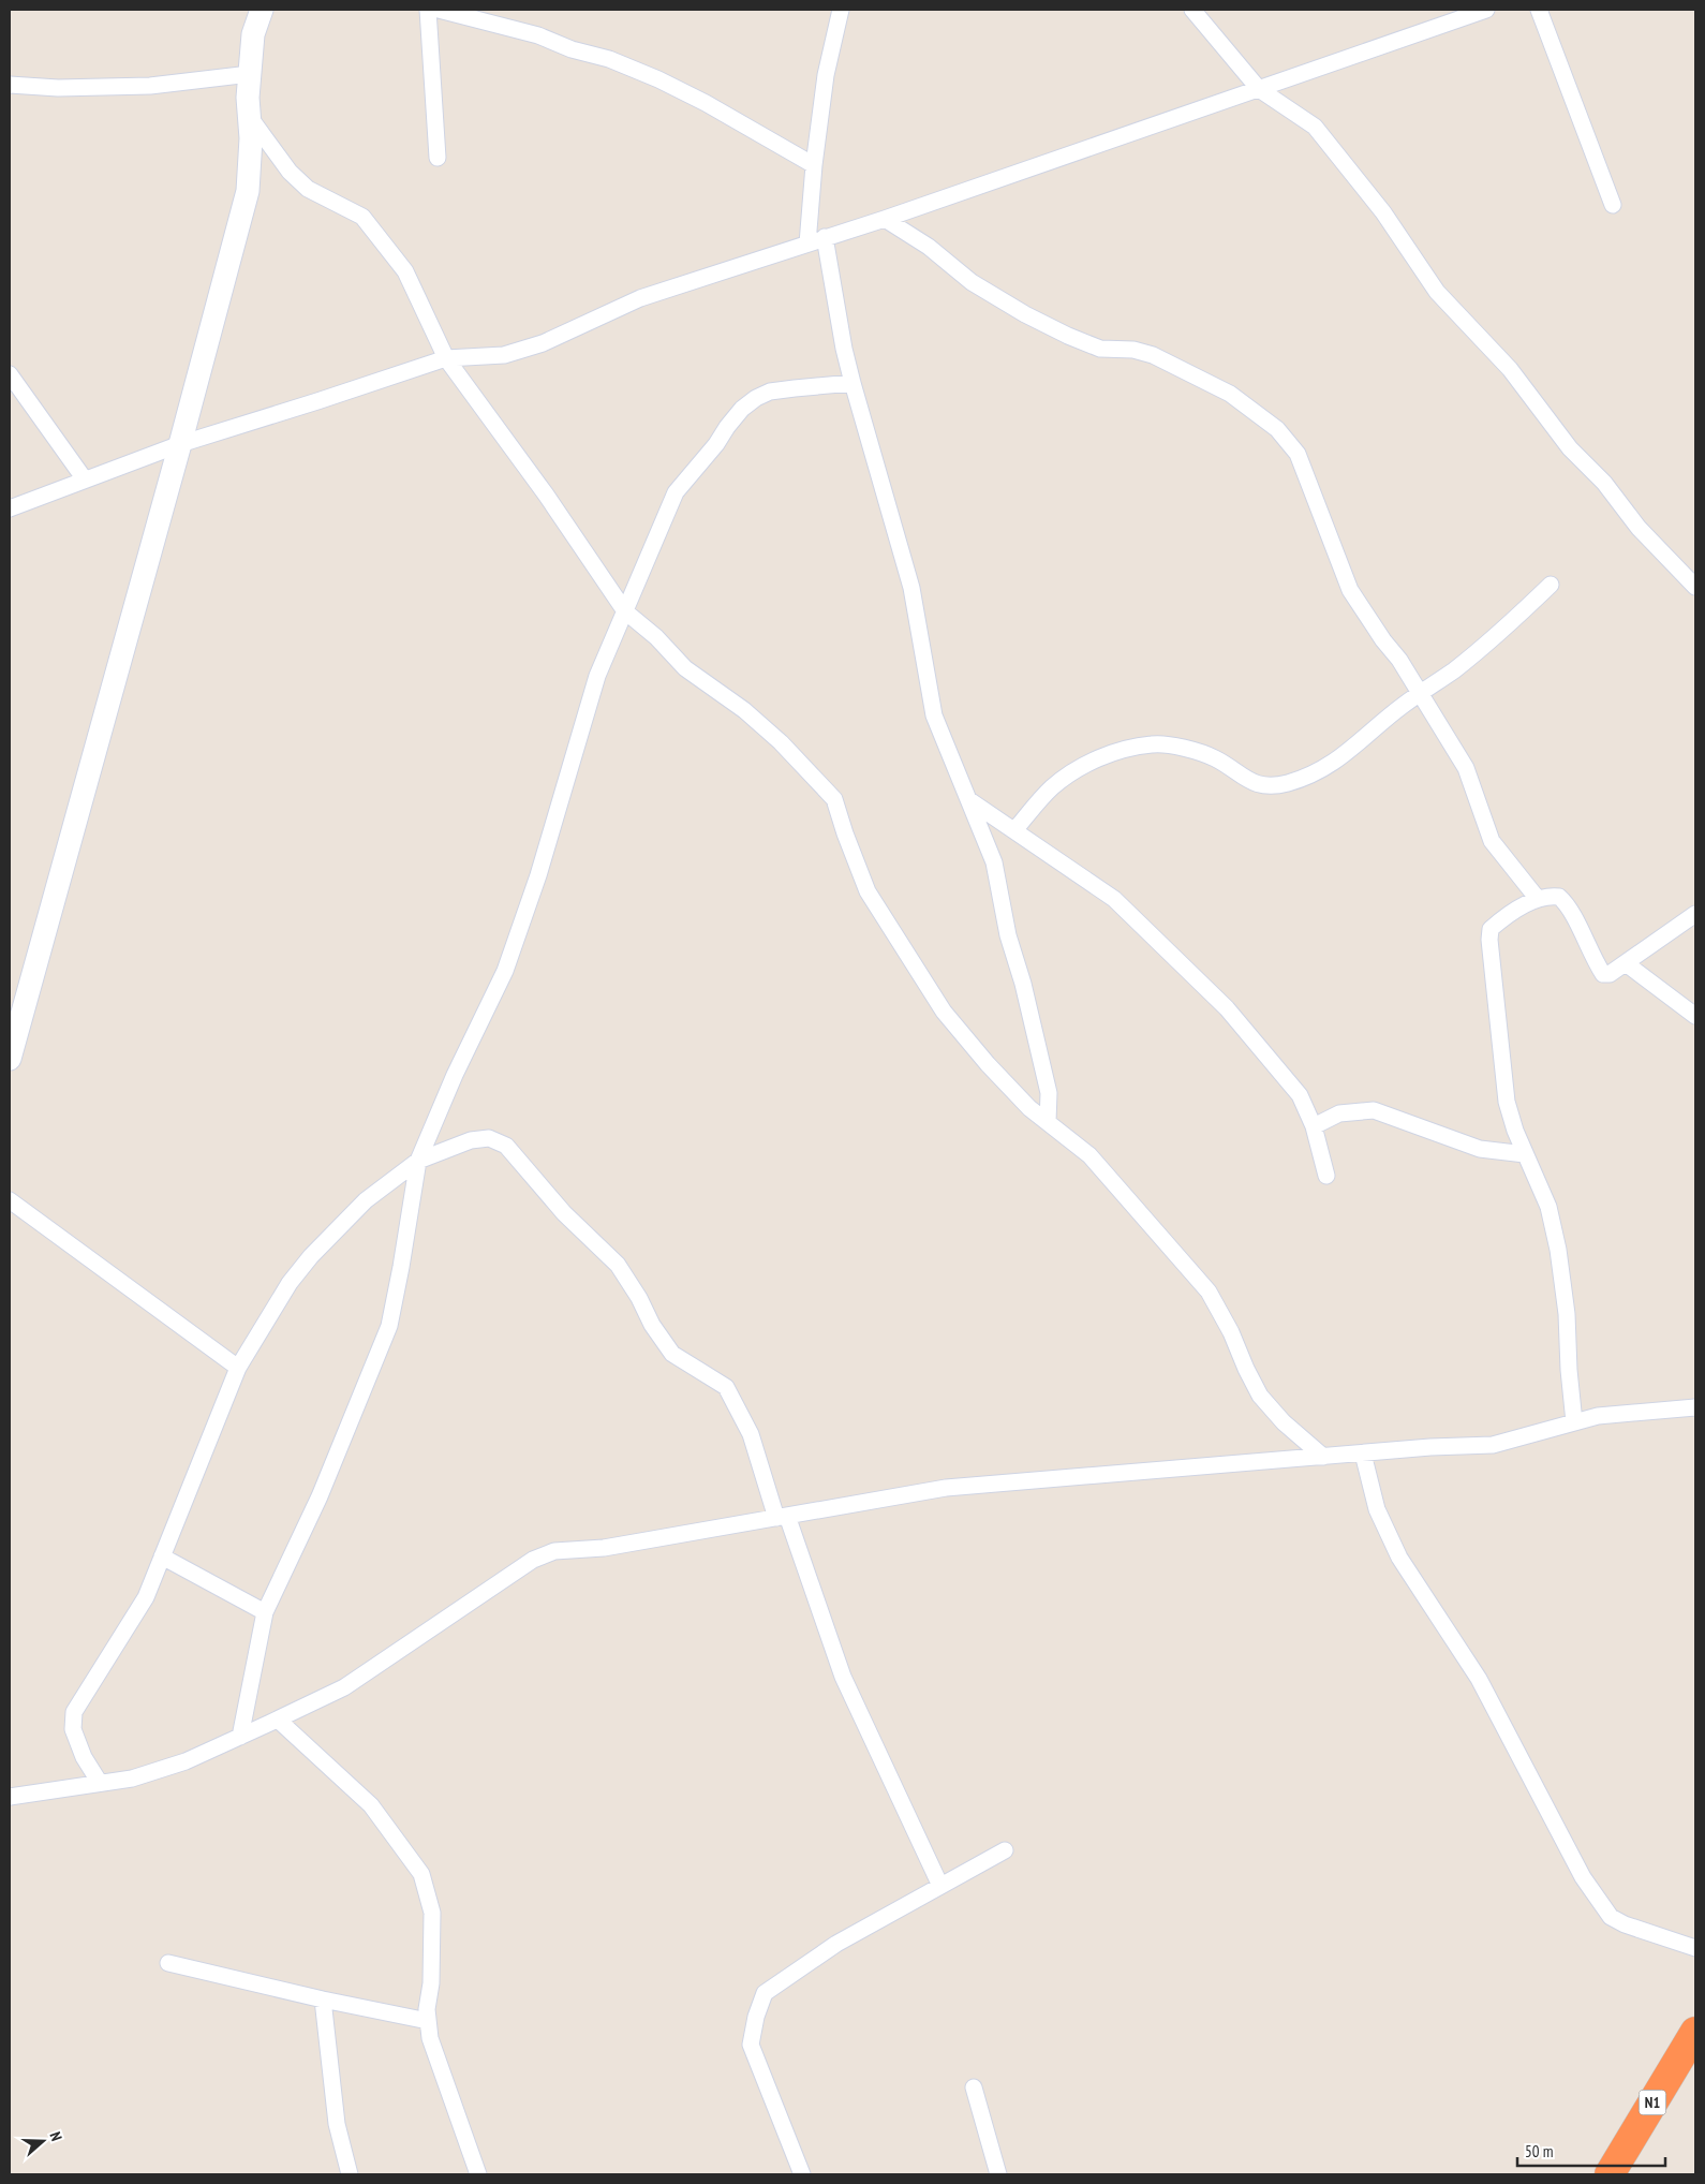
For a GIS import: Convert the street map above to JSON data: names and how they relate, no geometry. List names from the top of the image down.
{
  "streets": {
    "highway": ["N1"]
  },
  "scale_bar": "50 m",
  "north": "right"
}
